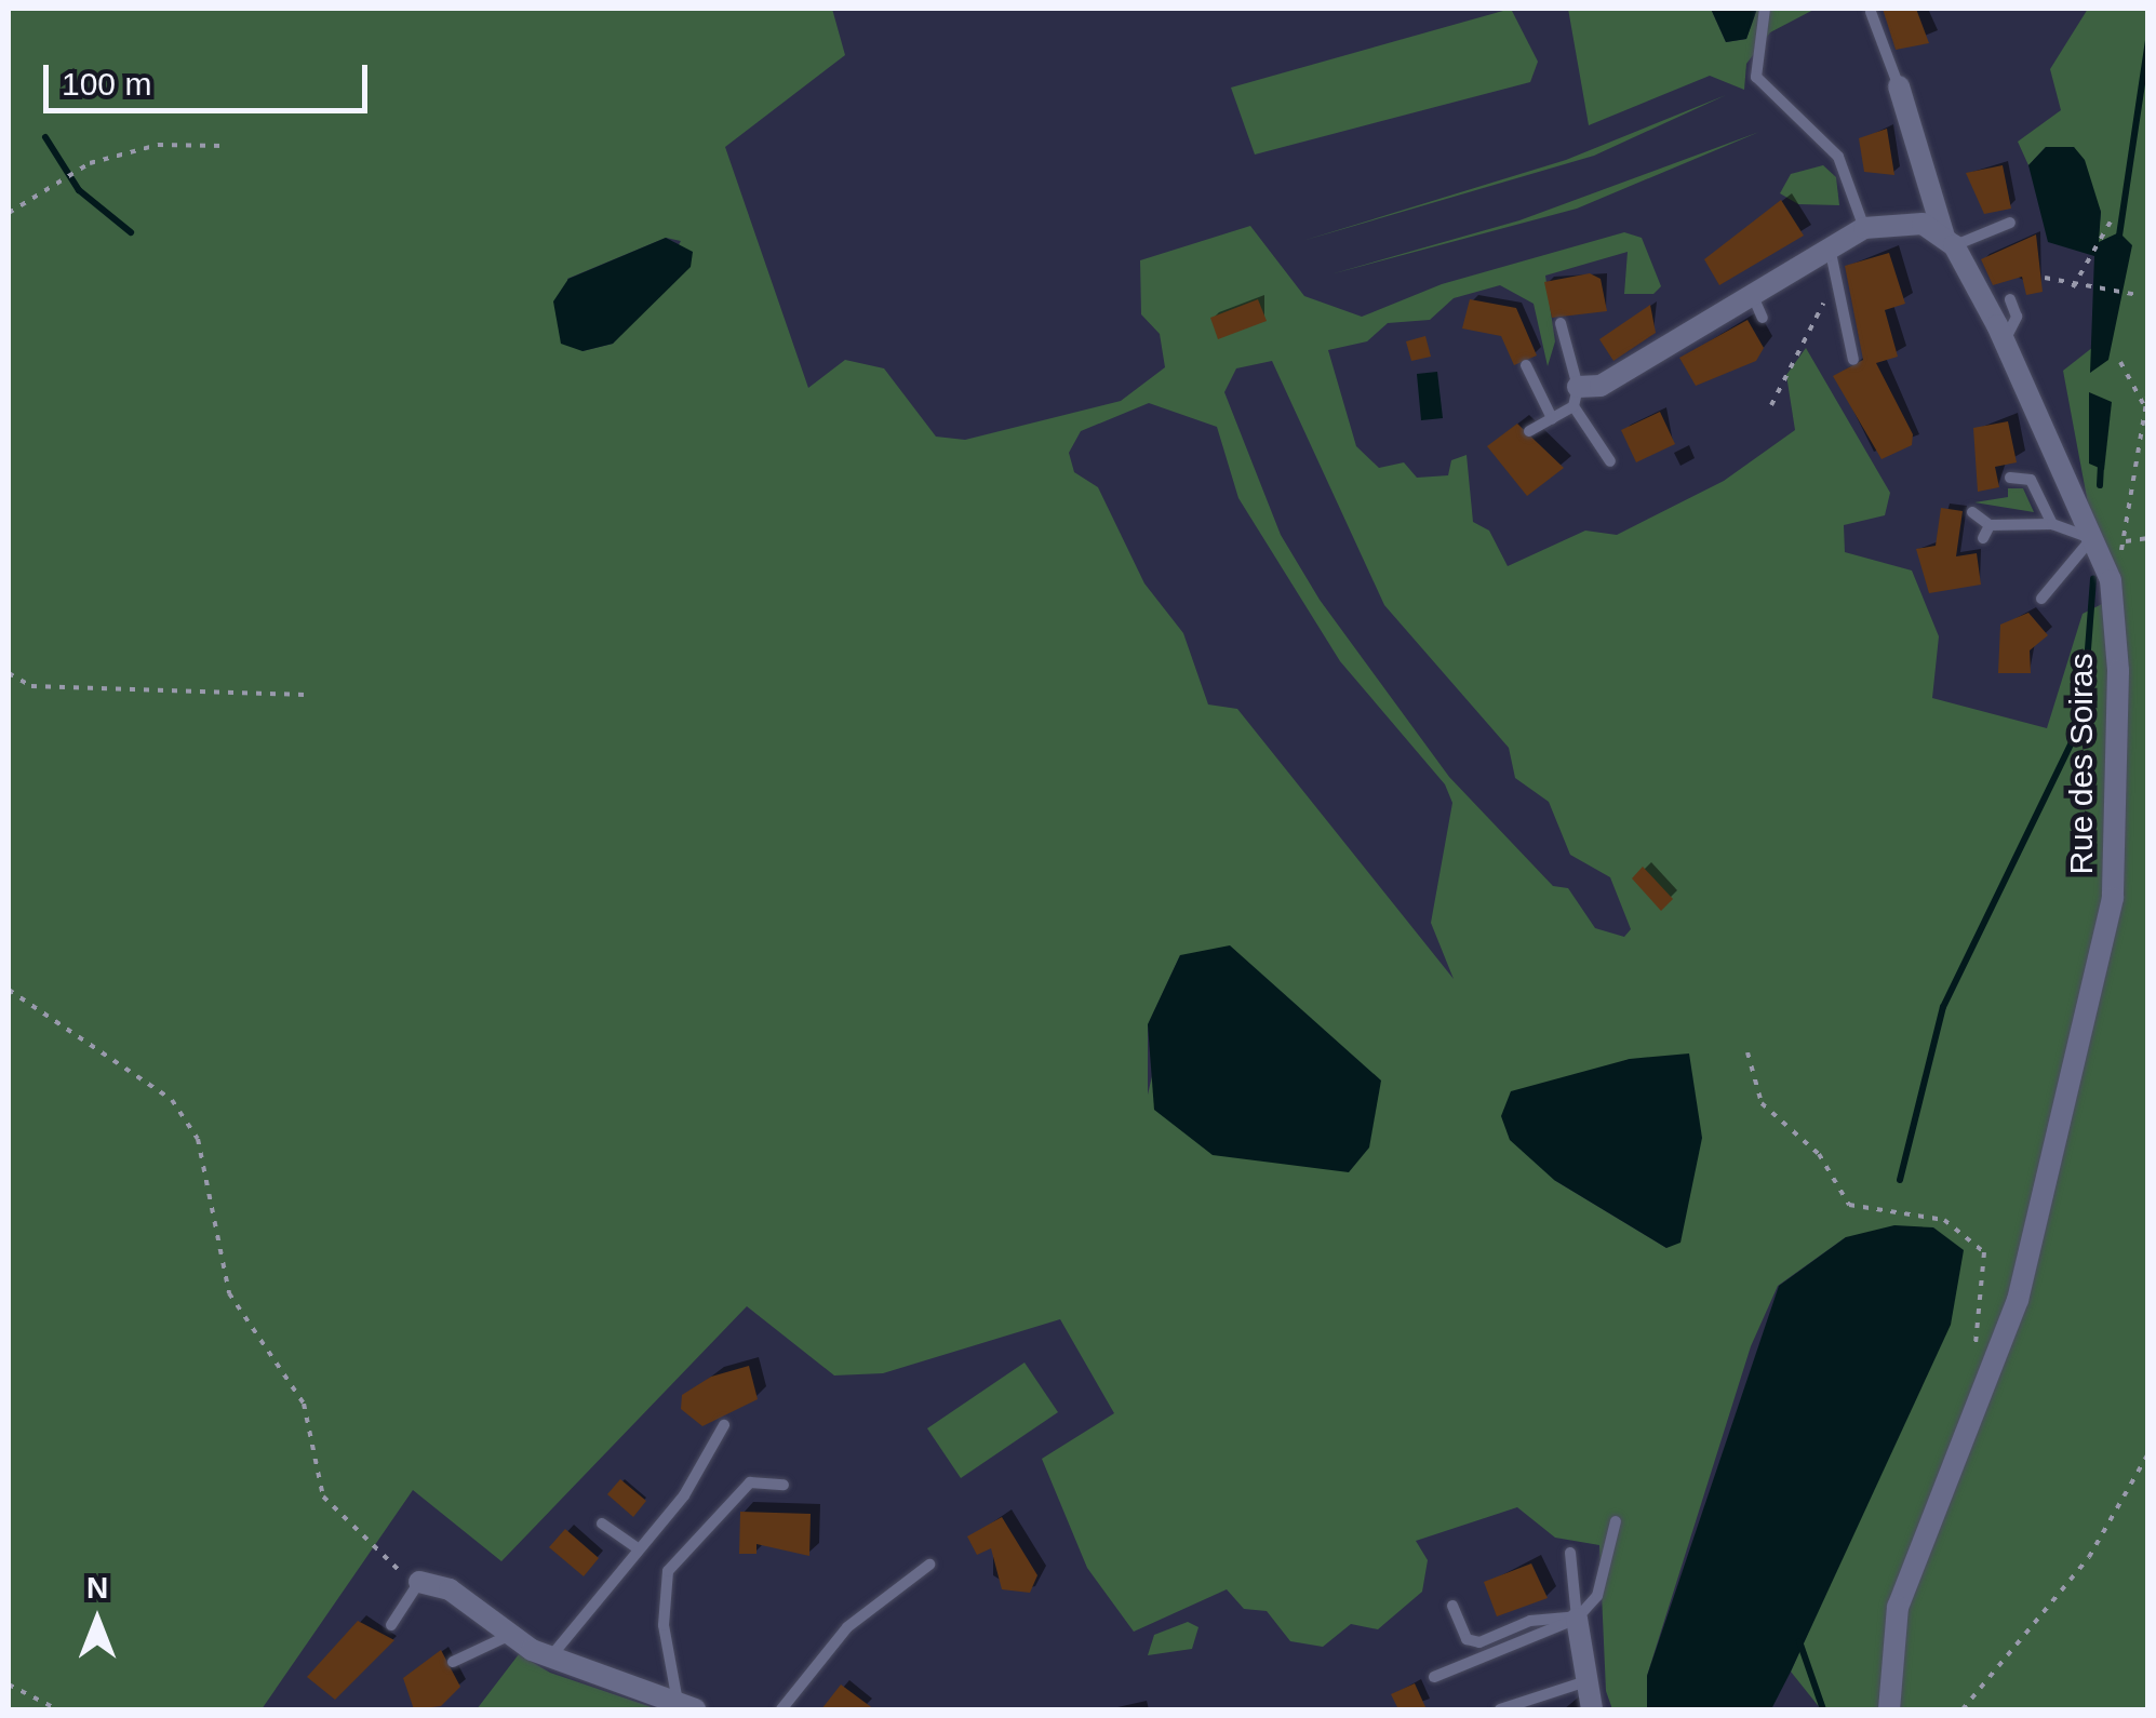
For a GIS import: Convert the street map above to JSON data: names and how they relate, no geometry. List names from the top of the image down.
{
  "streets": {
    "street": ["Rue des Soiras"]
  },
  "scale_bar": "100 m",
  "north": "top"
}
